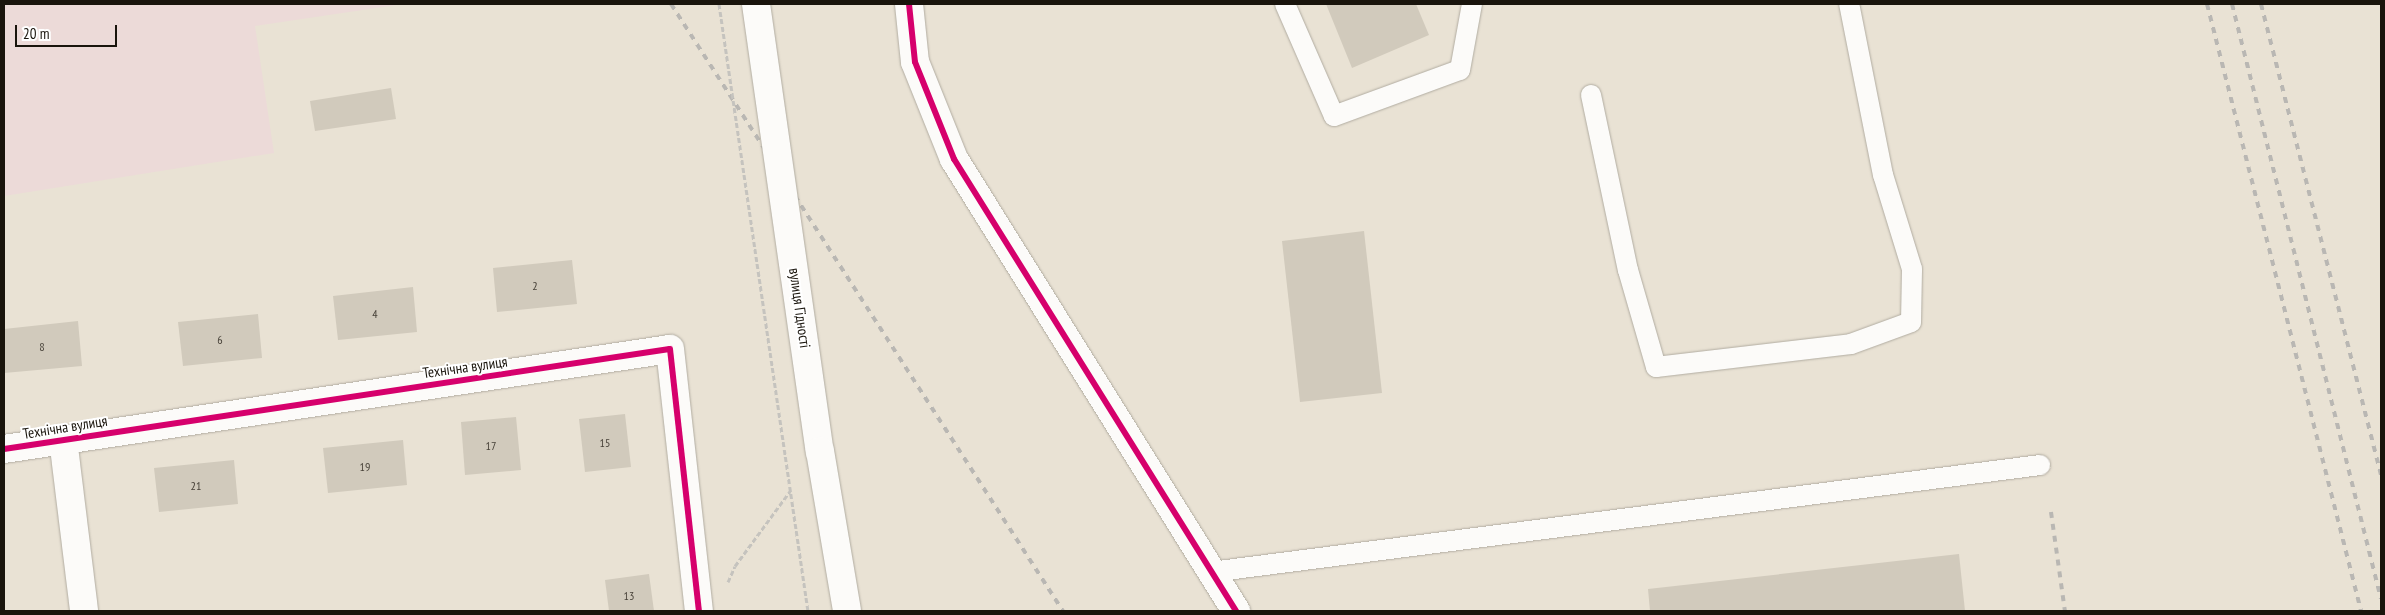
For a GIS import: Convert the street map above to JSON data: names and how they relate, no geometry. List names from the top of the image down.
{
  "streets": {
    "street": ["вулиця Гідності", "Технічна вулиця"]
  },
  "house_numbers": [
    "2",
    "4",
    "6",
    "8",
    "15",
    "17",
    "19",
    "21",
    "13"
  ],
  "scale_bar": "20 m"
}
